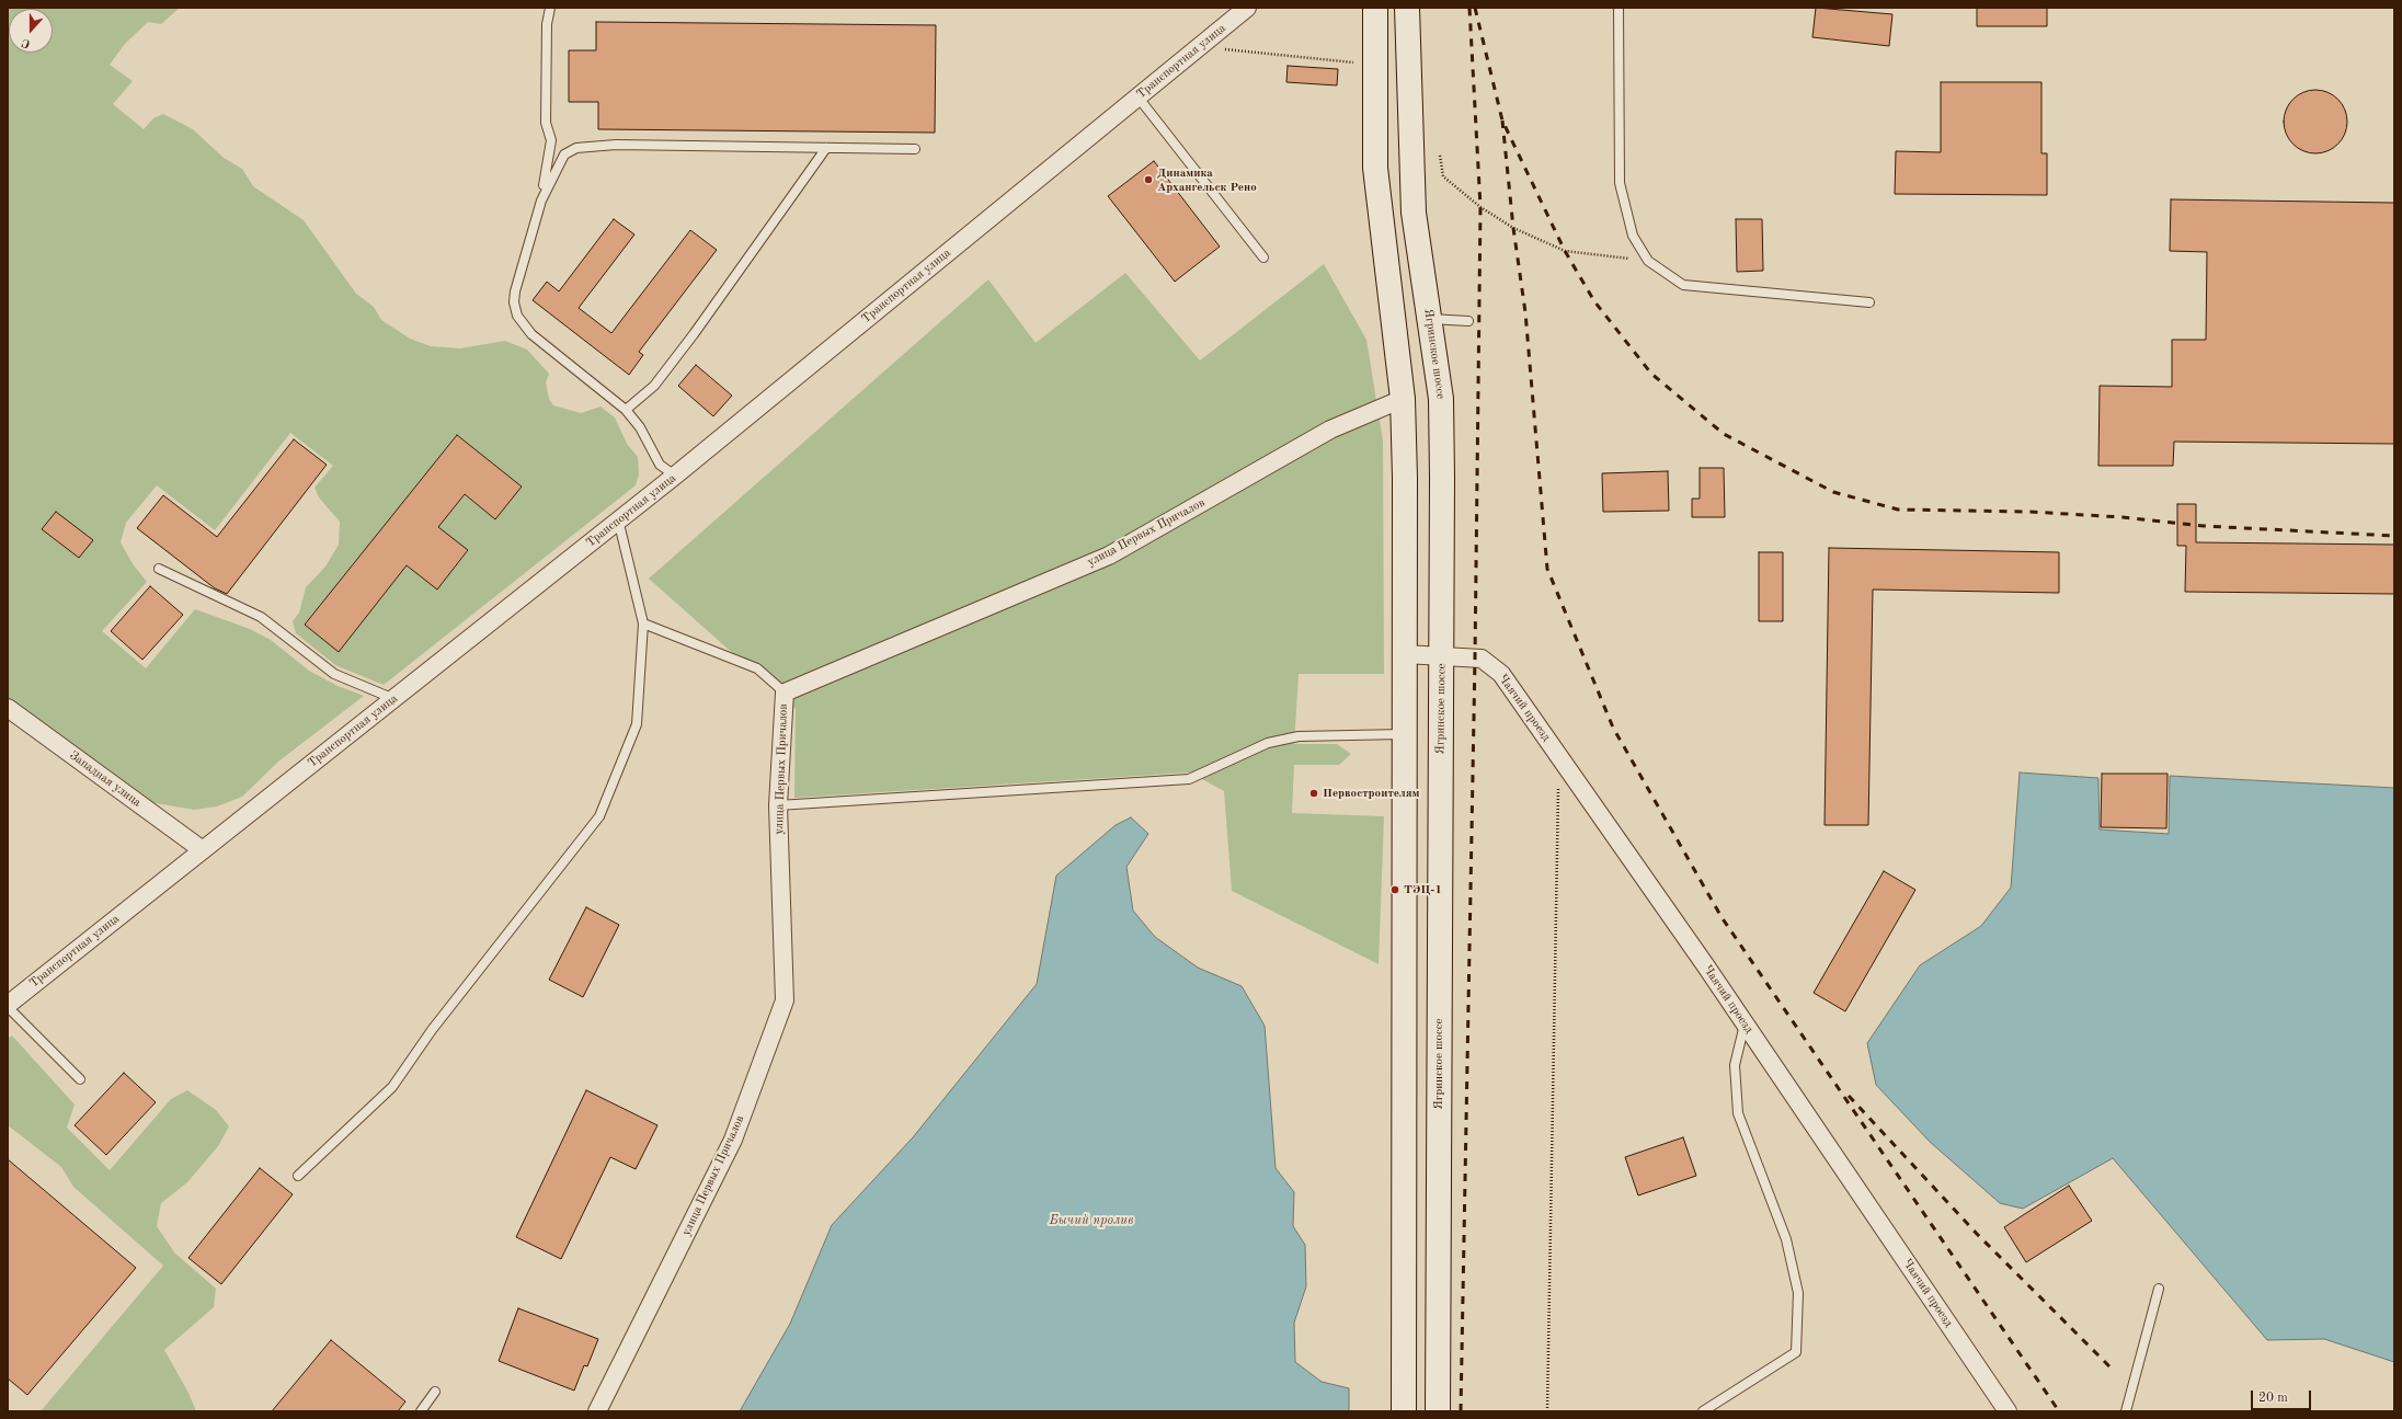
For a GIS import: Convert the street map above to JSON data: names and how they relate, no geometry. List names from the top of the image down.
{
  "streets": {
    "main road": ["Ягринское шоссе"],
    "street": [
      "Транспортная улица",
      "улица Первых Причалов",
      "Чаячий проезд",
      "Западная улица"
    ]
  },
  "crossings": [
    ["Транспортная улица", "Западная улица"],
    ["Ягринское шоссе", "Чаячий проезд"]
  ],
  "water": ["Бычий пролив"],
  "places": ["Динамика Архангельск Рено", "Первостроителям", "ТЭЦ-1"],
  "scale_bar": "20 m",
  "north": "bottom"
}
